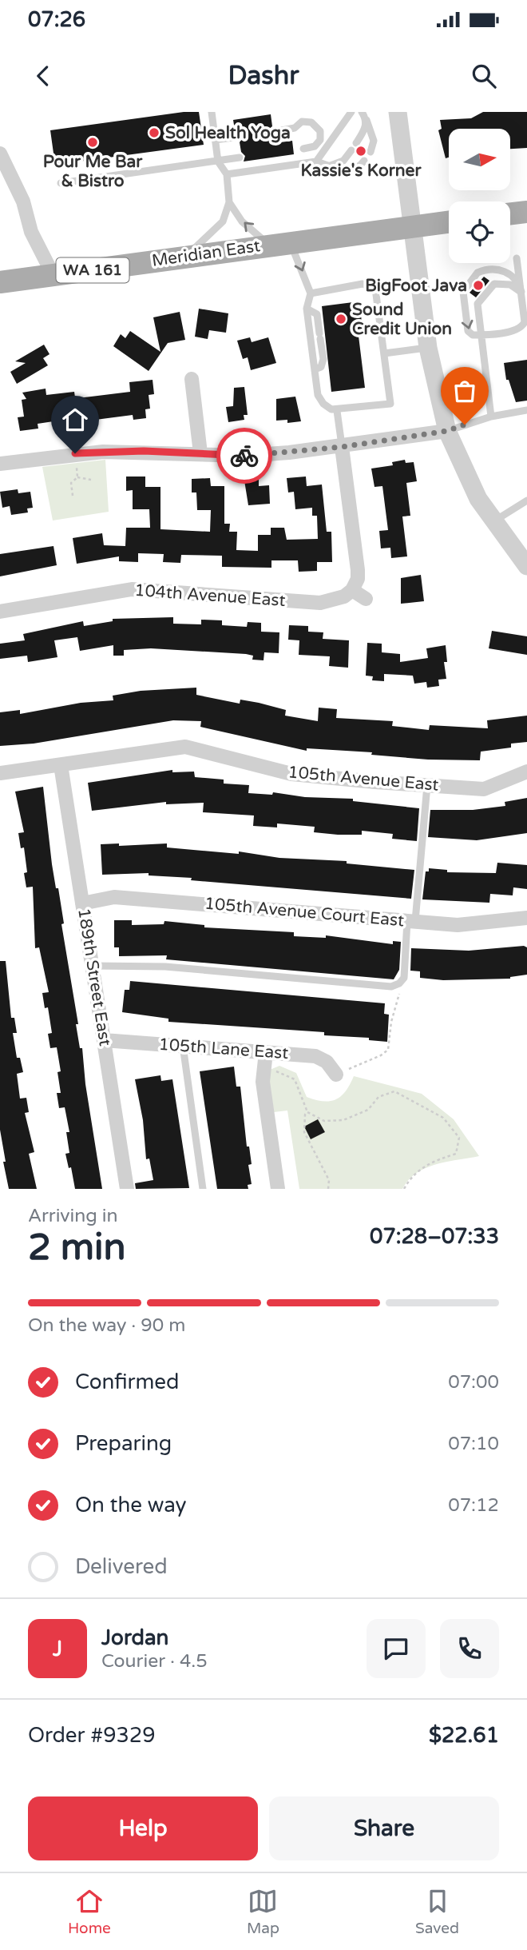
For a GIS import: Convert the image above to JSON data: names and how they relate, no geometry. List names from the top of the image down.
{
  "streets": {
    "main road": ["Meridian East", "WA 161"],
    "street": [
      "104th Avenue East",
      "105th Avenue East",
      "105th Avenue Court East",
      "189th Street East",
      "105th Lane East"
    ]
  },
  "crossings": [
    ["Meridian East", "WA 161"],
    ["105th Avenue East", "189th Street East"],
    ["105th Avenue Court East", "189th Street East"],
    ["189th Street East", "105th Lane East"]
  ],
  "places": [
    "Sol Health Yoga",
    "Pour Me Bar & Bistro",
    "Kassie's Korner",
    "BigFoot Java",
    "Sound Credit Union"
  ],
  "north": "right",
  "page": {
    "status": "07:26",
    "header": "Dashr",
    "heading": ["2 min", "Arriving in", "07:28–07:33"],
    "panel": [
      "Jordan",
      "Courier · 4.5",
      "Order #9329",
      "$22.61"
    ],
    "bar": "On the way · 90 m",
    "list": [
      ["Confirmed", "07:00"],
      ["Preparing", "07:10"],
      ["On the way", "07:12"],
      "Delivered"
    ],
    "round": "J",
    "buttons": ["Help", "Share"],
    "tabs": ["Home", "Map", "Saved"]
  }
}
